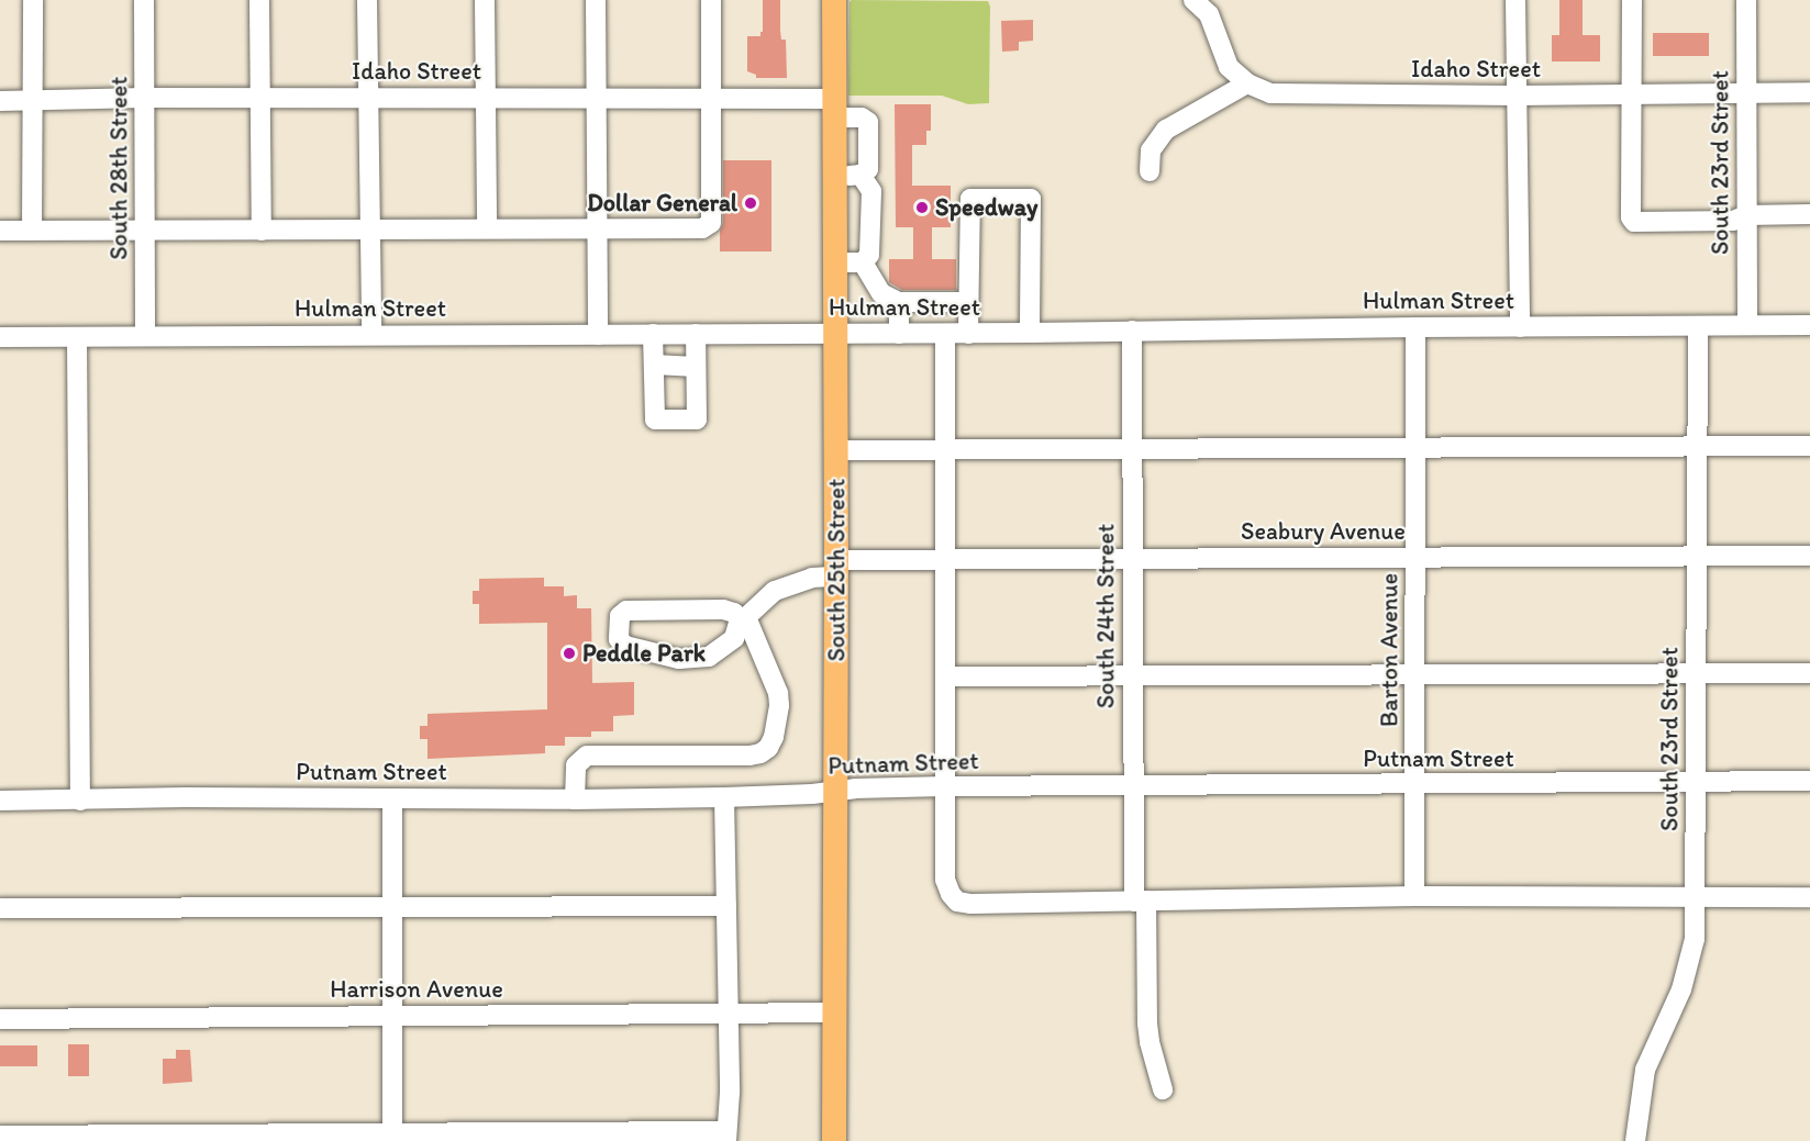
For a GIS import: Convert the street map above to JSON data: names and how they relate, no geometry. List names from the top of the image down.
{
  "streets": {
    "main road": ["South 25th Street"],
    "street": [
      "Idaho Street",
      "South 23rd Street",
      "South 28th Street",
      "Hulman Street",
      "Seabury Avenue",
      "South 24th Street",
      "Barton Avenue",
      "Putnam Street",
      "Harrison Avenue"
    ]
  },
  "crossings": [
    ["Idaho Street", "South 23rd Street"],
    ["Idaho Street", "South 28th Street"],
    ["Idaho Street", "South 25th Street"],
    ["South 23rd Street", "Hulman Street"],
    ["South 23rd Street", "Seabury Avenue"],
    ["South 23rd Street", "Putnam Street"],
    ["South 28th Street", "Hulman Street"],
    ["Hulman Street", "South 25th Street"],
    ["Hulman Street", "South 24th Street"],
    ["Hulman Street", "Barton Avenue"],
    ["Seabury Avenue", "South 25th Street"],
    ["Seabury Avenue", "South 24th Street"],
    ["Seabury Avenue", "Barton Avenue"],
    ["South 25th Street", "Putnam Street"],
    ["South 25th Street", "Harrison Avenue"],
    ["South 24th Street", "Putnam Street"],
    ["Barton Avenue", "Putnam Street"]
  ],
  "places": ["Dollar General", "Speedway", "Peddle Park"]
}
